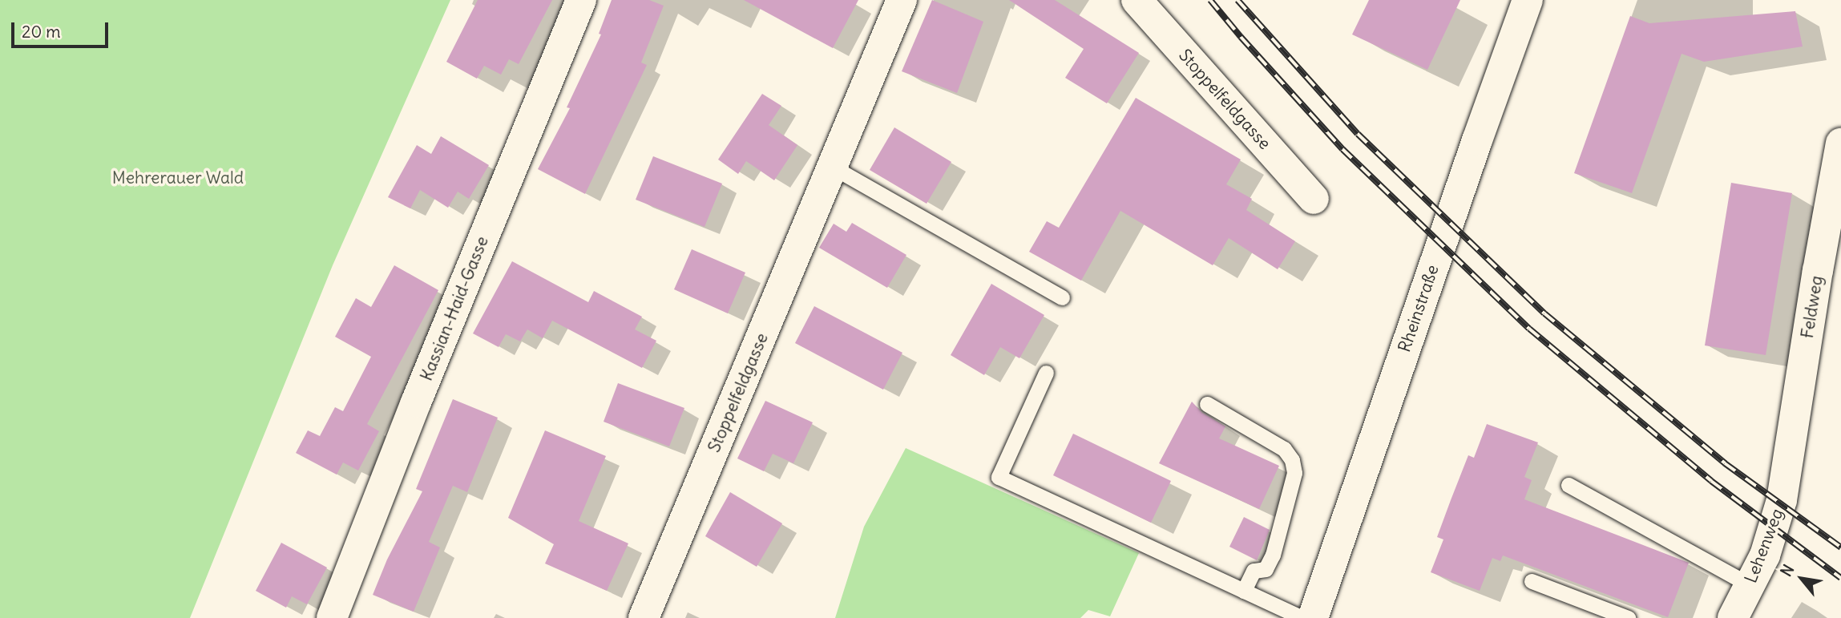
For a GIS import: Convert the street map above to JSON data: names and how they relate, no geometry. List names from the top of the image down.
{
  "streets": {
    "street": [
      "Stoppelfeldgasse",
      "Feldweg",
      "Kassian-Haid-Gasse",
      "Rheinstraße",
      "Lehenweg"
    ]
  },
  "crossings": [
    ["Feldweg", "Lehenweg"]
  ],
  "parks": ["Mehrerauer Wald"],
  "scale_bar": "20 m",
  "north": "top left"
}
